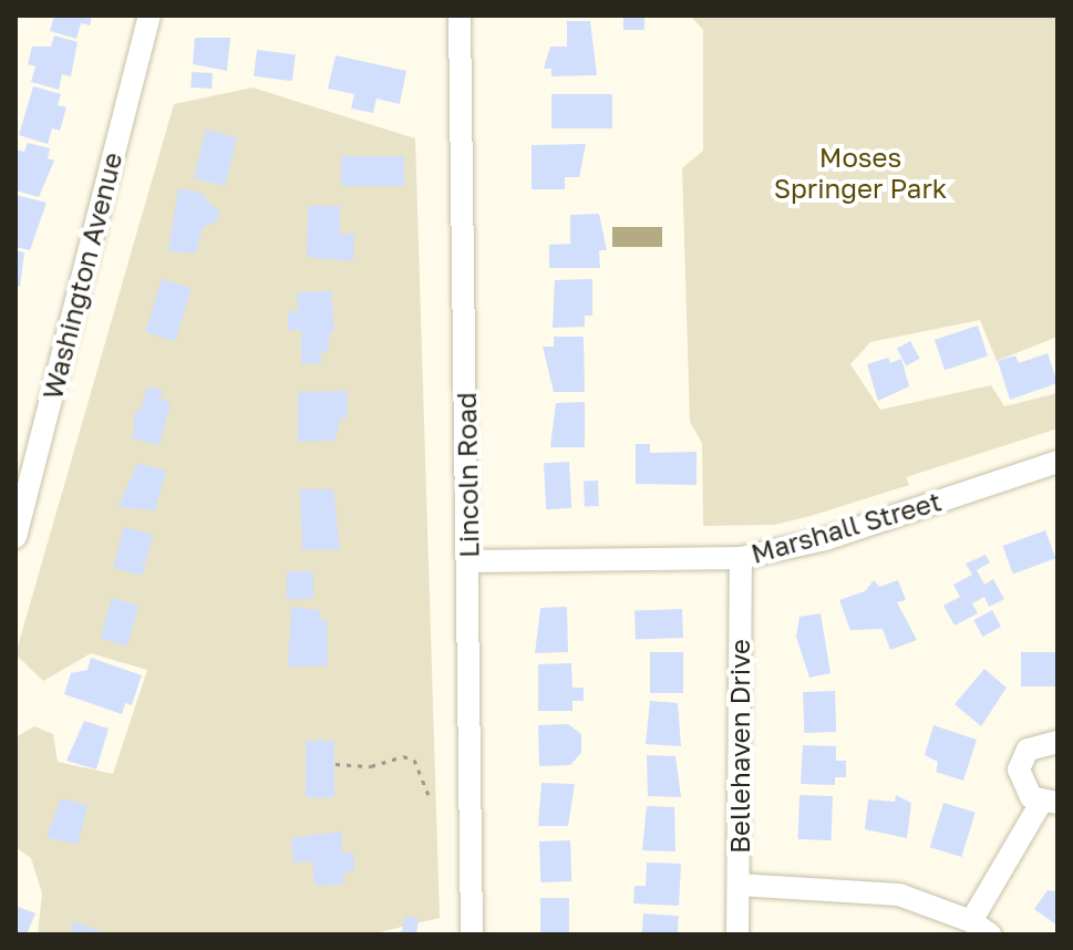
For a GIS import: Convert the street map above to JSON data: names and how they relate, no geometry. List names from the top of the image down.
{
  "streets": {
    "street": [
      "Washington Avenue",
      "Lincoln Road",
      "Marshall Street",
      "Bellehaven Drive"
    ]
  },
  "crossings": [
    ["Lincoln Road", "Marshall Street"],
    ["Marshall Street", "Bellehaven Drive"]
  ],
  "parks": ["Moses Springer Park"]
}
